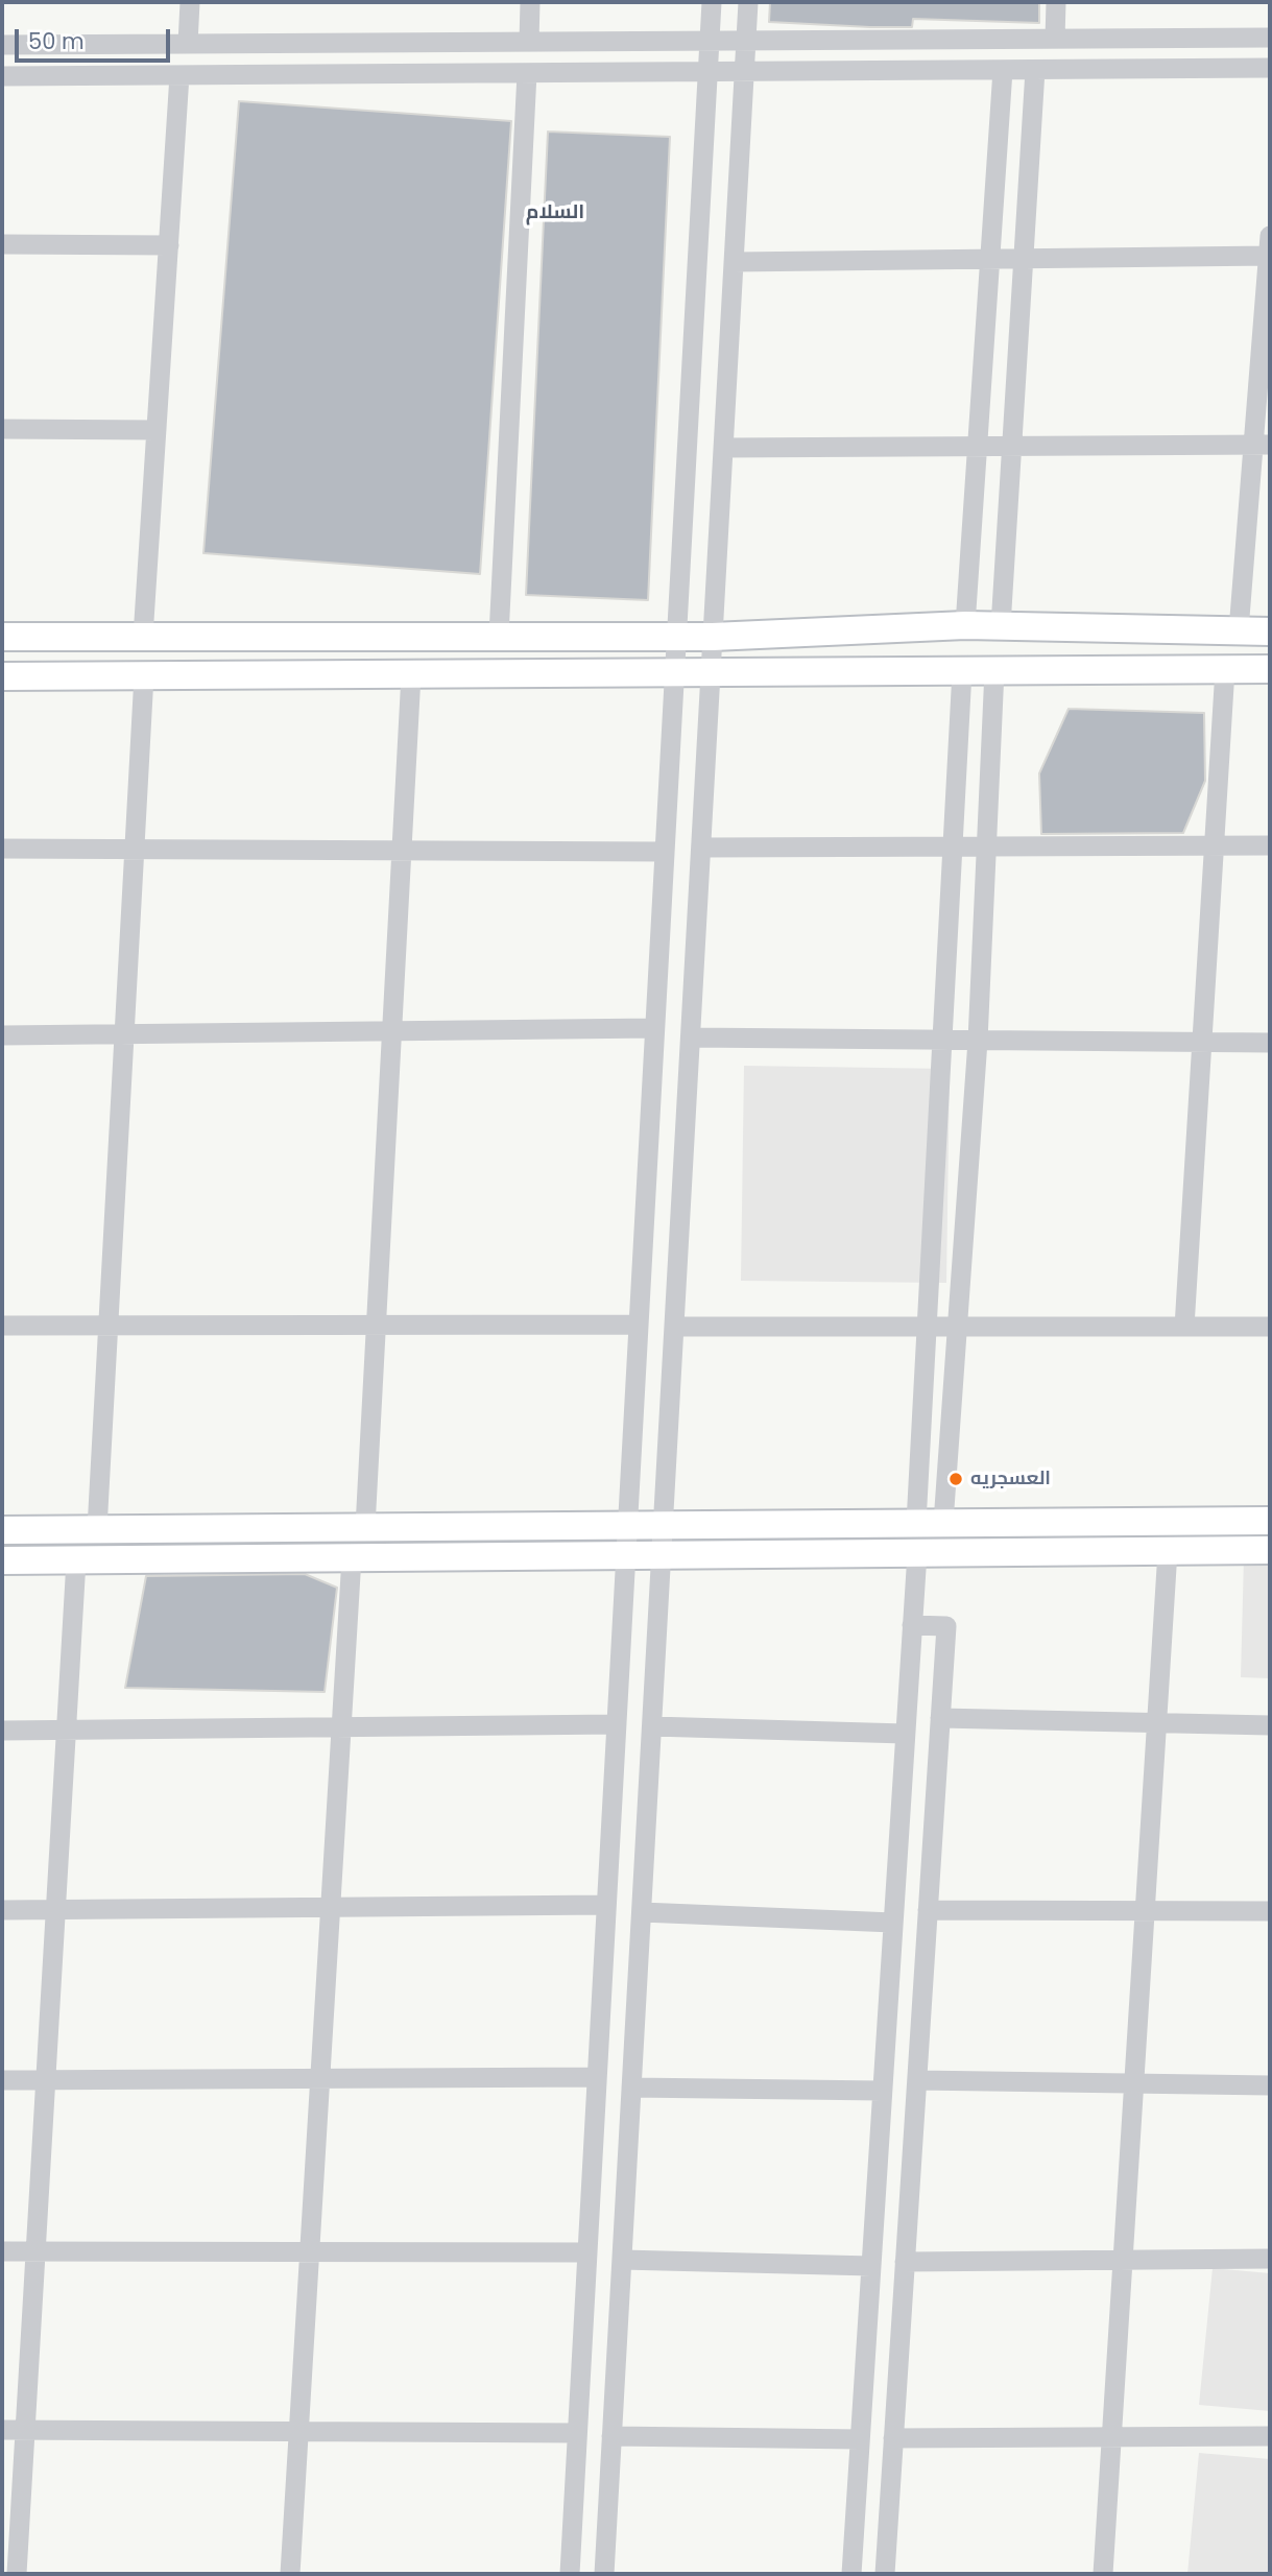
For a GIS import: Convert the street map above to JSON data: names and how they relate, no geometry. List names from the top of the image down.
{
  "districts": ["السلام"],
  "places": ["العسجريه"],
  "scale_bar": "50 m"
}
